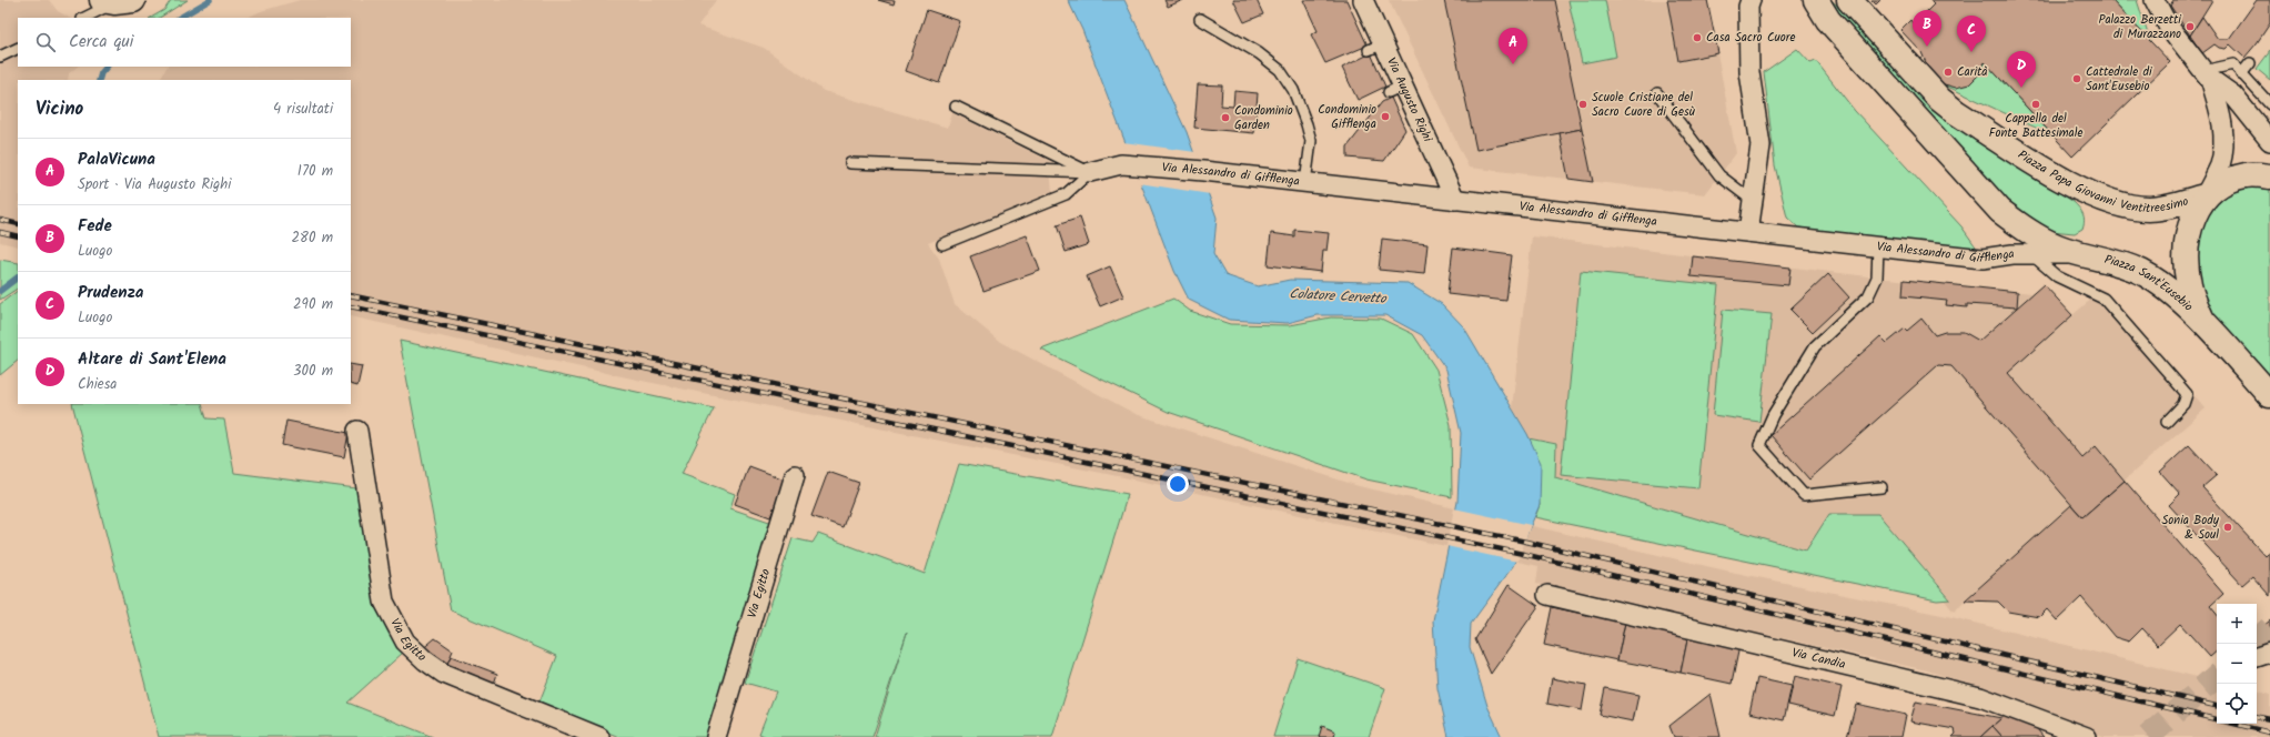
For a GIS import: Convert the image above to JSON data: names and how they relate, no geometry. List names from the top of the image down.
{
  "streets": {
    "main road": ["Piazza Papa Giovanni Ventitreesimo", "Piazza Sant'Eusebio"],
    "street": [
      "Via Augusto Righi",
      "Via Alessandro di Gifflenga",
      "Via Egitto",
      "Via Candia"
    ]
  },
  "crossings": [
    ["Via Augusto Righi", "Via Alessandro di Gifflenga"],
    ["Piazza Papa Giovanni Ventitreesimo", "Piazza Sant'Eusebio"],
    ["Via Alessandro di Gifflenga", "Piazza Sant'Eusebio"]
  ],
  "water": ["Colatore Cervetto"],
  "places": [
    "Palazzo Berzetti di Murazzano",
    "Casa Sacro Cuore",
    "Carità",
    "Cattedrale di Sant'Eusebio",
    "Scuole Cristiane del Sacro Cuore di Gesù",
    "Cappella del Fonte Battesimale",
    "Condominio Gifflenga",
    "Condominio Garden",
    "Sonia Body & Soul"
  ],
  "page": {
    "pins": [
      "B",
      "C",
      "A",
      "D"
    ],
    "search": "Cerca qui",
    "heading": ["Vicino", "4 risultati"],
    "list": [
      {
        "mark": "A",
        "name": "PalaVicuna",
        "note": "Sport · Via Augusto Righi",
        "value": "170 m"
      },
      {
        "mark": "B",
        "name": "Fede",
        "note": "Luogo",
        "value": "280 m"
      },
      {
        "mark": "C",
        "name": "Prudenza",
        "note": "Luogo",
        "value": "290 m"
      },
      {
        "mark": "D",
        "name": "Altare di Sant'Elena",
        "note": "Chiesa",
        "value": "300 m"
      }
    ],
    "map_buttons": ["+", "−"]
  }
}
